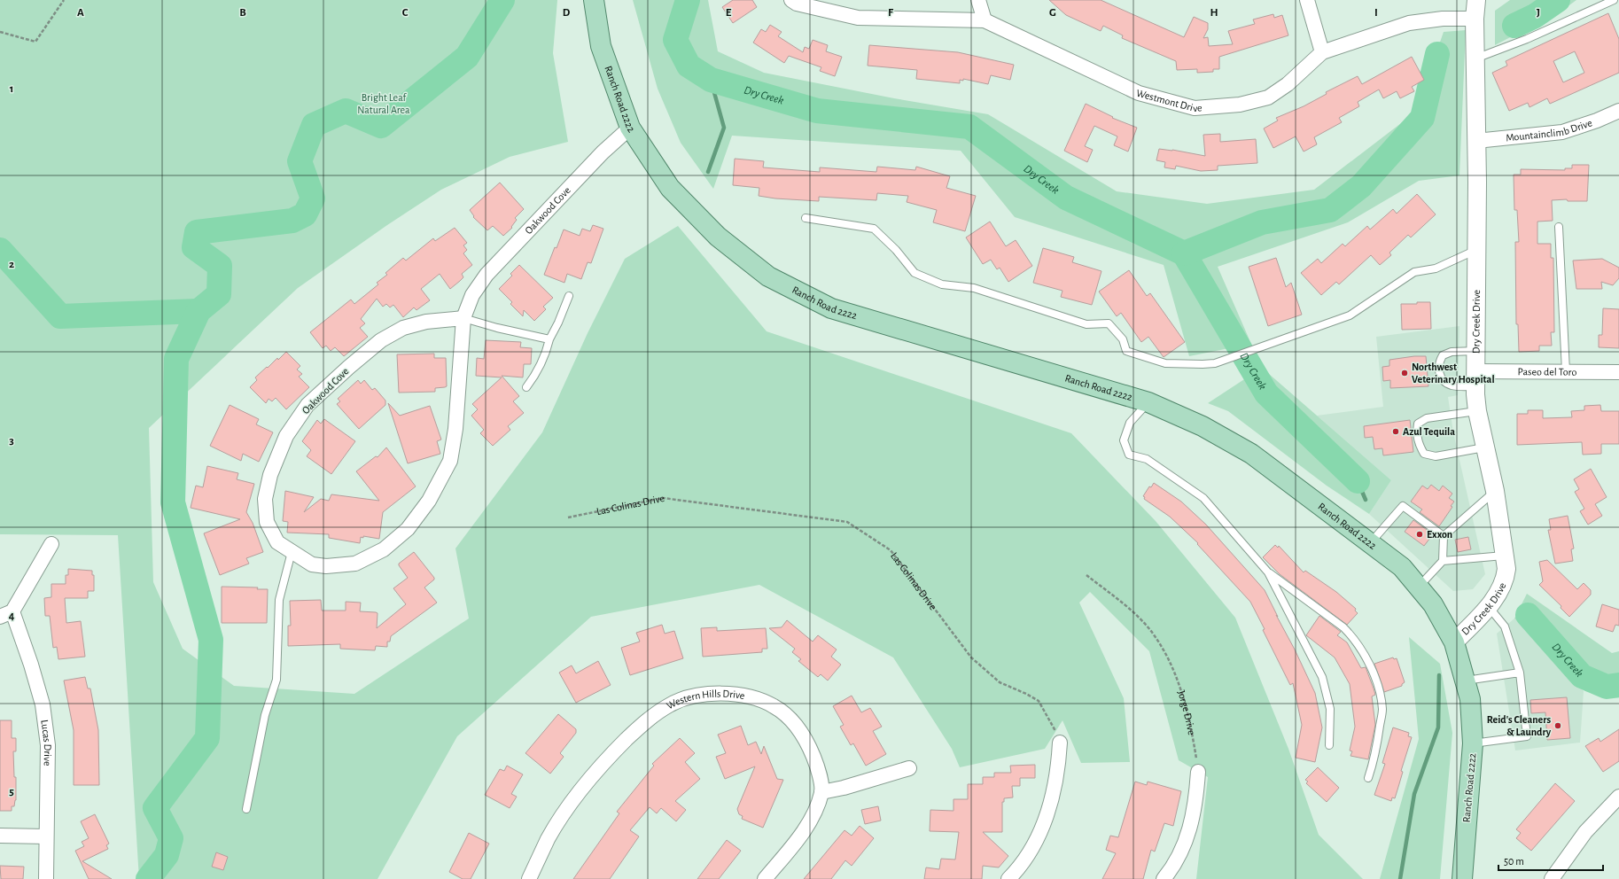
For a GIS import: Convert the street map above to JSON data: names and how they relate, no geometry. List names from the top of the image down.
{
  "streets": {
    "main road": ["Ranch Road 2222"],
    "street": [
      "Westmont Drive",
      "Mountainclimb Drive",
      "Oakwood Cove",
      "Dry Creek Drive",
      "Paseo del Toro",
      "Western Hills Drive",
      "Lucas Drive"
    ],
    "path": ["Las Colinas Drive", "Jorge Drive"]
  },
  "crossings": [
    ["Ranch Road 2222", "Oakwood Cove"],
    ["Ranch Road 2222", "Dry Creek Drive"],
    ["Westmont Drive", "Dry Creek Drive"],
    ["Mountainclimb Drive", "Dry Creek Drive"],
    ["Dry Creek Drive", "Paseo del Toro"]
  ],
  "water": ["Dry Creek"],
  "parks": ["Bright Leaf Natural Area"],
  "places": [
    "Northwest Veterinary Hospital",
    "Azul Tequila",
    "Exxon",
    "Reid's Cleaners & Laundry"
  ],
  "scale_bar": "50 m",
  "grid": {
    "columns": [
      "A",
      "B",
      "C",
      "D",
      "E",
      "F",
      "G",
      "H",
      "I",
      "J"
    ],
    "rows": [
      "1",
      "2",
      "3",
      "4",
      "5"
    ]
  }
}
